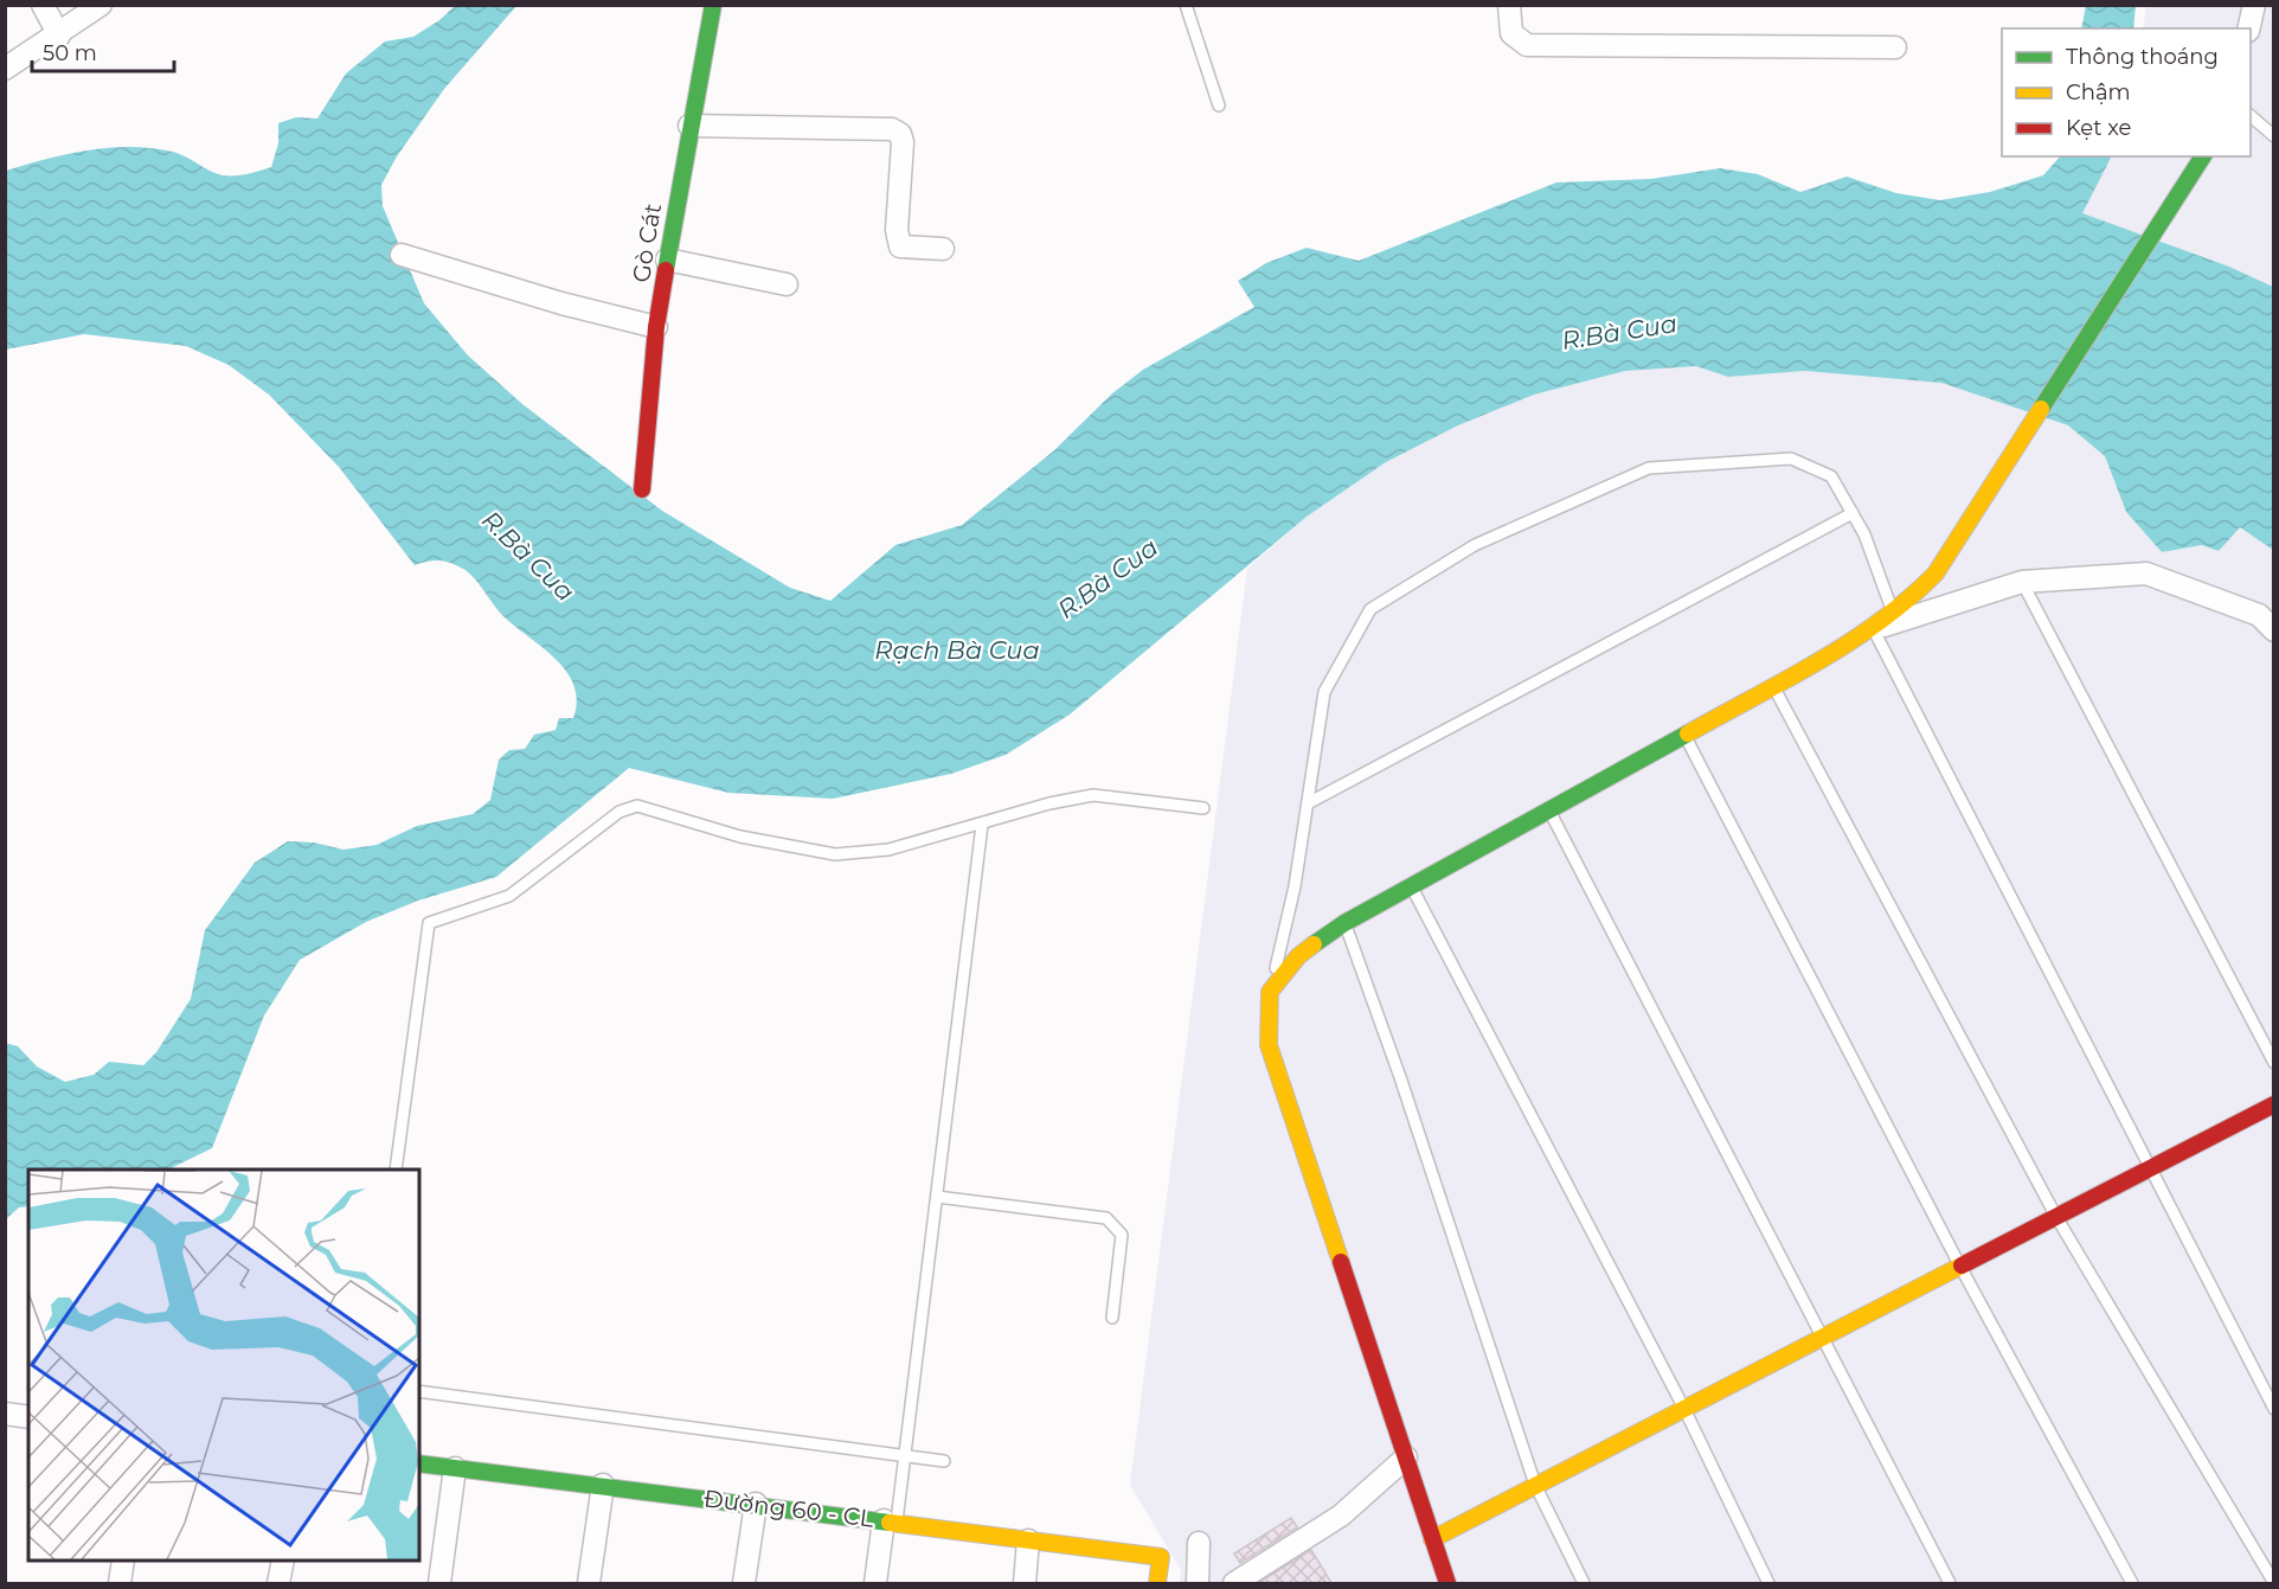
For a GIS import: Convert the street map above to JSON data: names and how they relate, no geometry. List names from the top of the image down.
{
  "streets": {
    "street": ["Gò Cát", "Đường 60 - CL"]
  },
  "water": ["R.Bà Cua", "Rạch Bà Cua"],
  "legend": ["Thông thoáng", "Chậm", "Kẹt xe"],
  "scale_bar": "50 m"
}
